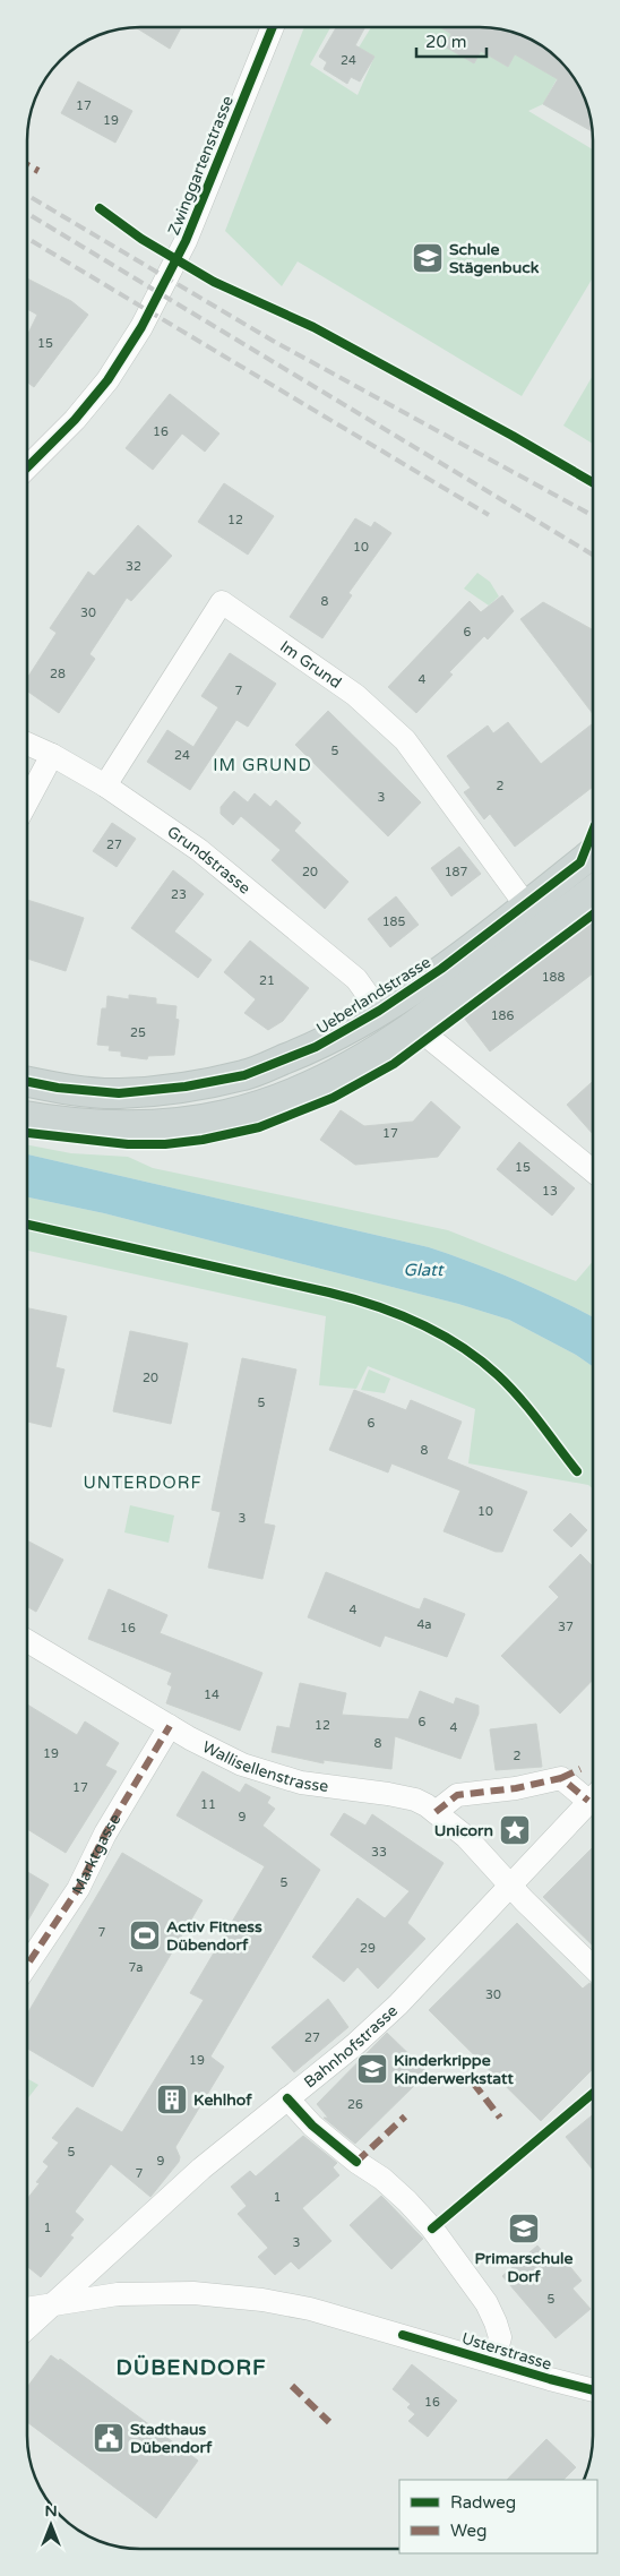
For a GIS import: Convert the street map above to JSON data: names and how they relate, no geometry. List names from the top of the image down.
{
  "streets": {
    "main road": ["Ueberlandstrasse"],
    "street": [
      "Zwinggartenstrasse",
      "Im Grund",
      "Grundstrasse",
      "Wallisellenstrasse",
      "Marktgasse",
      "Bahnhofstrasse",
      "Usterstrasse"
    ]
  },
  "crossings": [
    ["Im Grund", "Grundstrasse"],
    ["Im Grund", "Ueberlandstrasse"],
    ["Grundstrasse", "Ueberlandstrasse"],
    ["Wallisellenstrasse", "Marktgasse"],
    ["Wallisellenstrasse", "Bahnhofstrasse"],
    ["Bahnhofstrasse", "Usterstrasse"]
  ],
  "districts": ["IM GRUND", "UNTERDORF", "DÜBENDORF"],
  "water": ["Glatt"],
  "places": {
    "school or university": ["Schule Stägenbuck", "Kinderkrippe Kinderwerkstatt", "Primarschule Dorf"],
    "place": ["Unicorn"],
    "sports": ["Activ Fitness Dübendorf"],
    "building": ["Kehlhof"],
    "public building": ["Stadthaus Dübendorf"]
  },
  "house_numbers": [
    "24",
    "17",
    "19",
    "15",
    "16",
    "12",
    "10",
    "32",
    "8",
    "30",
    "6",
    "28",
    "4",
    "7",
    "5",
    "24",
    "2",
    "3",
    "27",
    "20",
    "187",
    "23",
    "185",
    "188",
    "21",
    "186",
    "25",
    "17",
    "15",
    "13",
    "20",
    "5",
    "6",
    "8",
    "10",
    "3",
    "4",
    "4a",
    "37",
    "16",
    "14",
    "6",
    "12",
    "4",
    "8",
    "19",
    "2",
    "17",
    "11",
    "9",
    "33",
    "5",
    "7",
    "29",
    "7a",
    "30",
    "27",
    "19",
    "26",
    "5",
    "9",
    "7",
    "1",
    "1",
    "3",
    "5",
    "16"
  ],
  "legend": ["Radweg", "Weg"],
  "scale_bar": "20 m",
  "north": "top"
}
